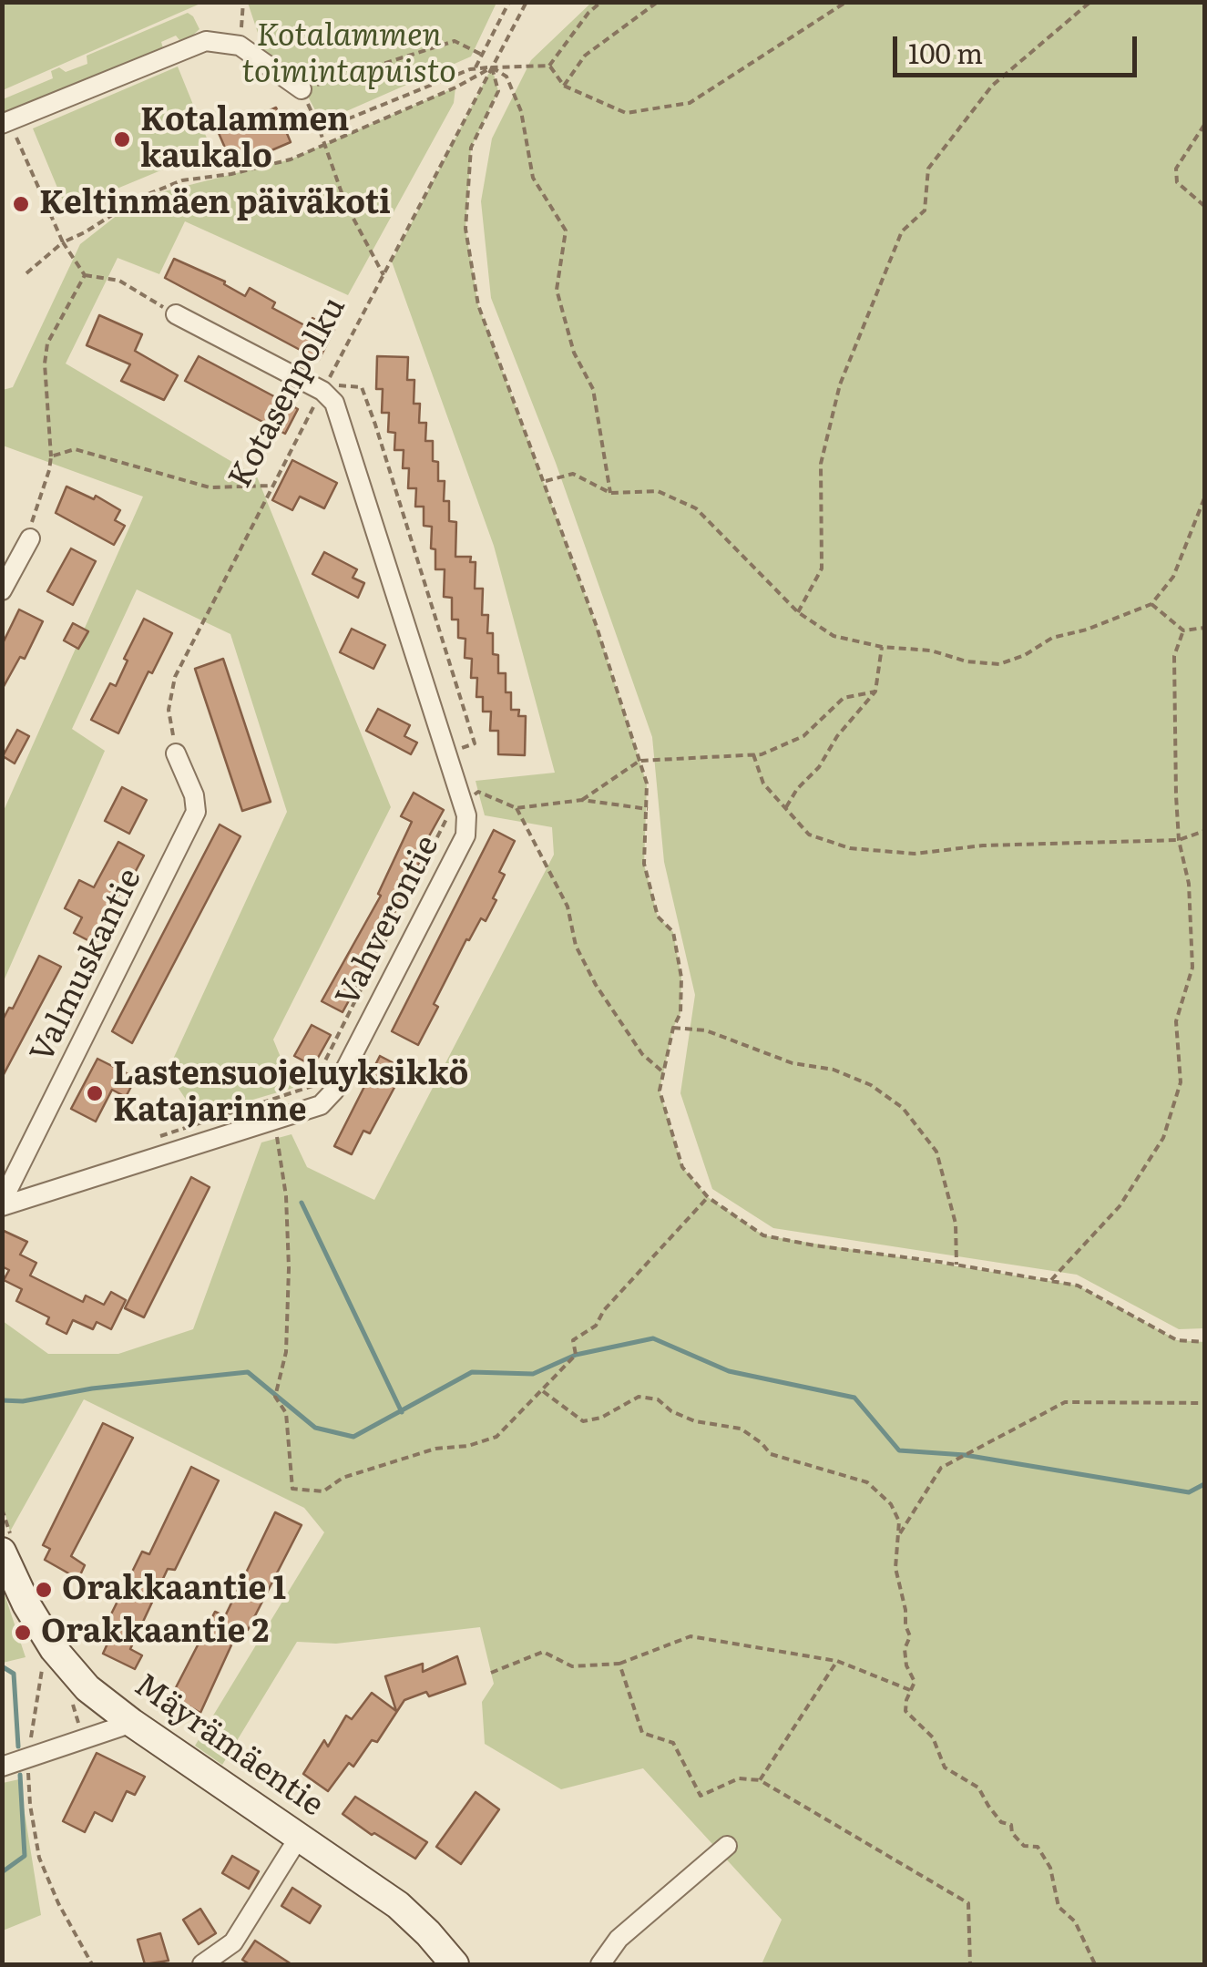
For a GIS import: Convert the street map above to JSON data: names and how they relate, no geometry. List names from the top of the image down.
{
  "streets": {
    "street": ["Vahverontie", "Valmuskantie", "Mäyrämäentie"],
    "path": ["Kotasenpolku"]
  },
  "crossings": [
    ["Kotasenpolku", "Vahverontie"],
    ["Kotasenpolku", "Valmuskantie"],
    ["Vahverontie", "Valmuskantie"]
  ],
  "parks": ["Kotalammen toimintapuisto"],
  "places": [
    "Kotalammen kaukalo",
    "Keltinmäen päiväkoti",
    "Lastensuojeluyksikkö Katajarinne",
    "Orakkaantie 1",
    "Orakkaantie 2"
  ],
  "scale_bar": "100 m"
}
